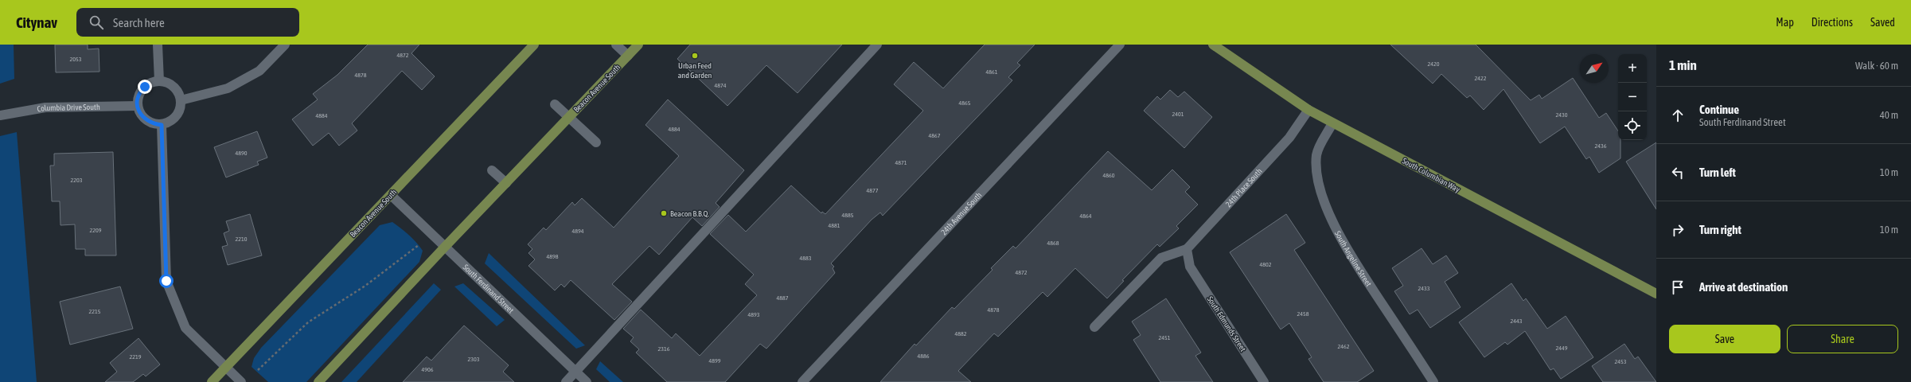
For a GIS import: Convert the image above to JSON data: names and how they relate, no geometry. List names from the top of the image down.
{
  "streets": {
    "main road": ["Beacon Avenue South", "South Columbian Way"],
    "street": [
      "Columbia Drive South",
      "24th Place South",
      "24th Avenue South",
      "South Angeline Street",
      "South Ferdinand Street",
      "South Edmunds Street"
    ]
  },
  "crossings": [
    ["Beacon Avenue South", "South Ferdinand Street"],
    ["South Columbian Way", "24th Place South"],
    ["South Columbian Way", "South Angeline Street"],
    ["24th Place South", "South Edmunds Street"]
  ],
  "places": ["Urban Feed and Garden", "Beacon B.B.Q."],
  "house_numbers": [
    "4872",
    "2053",
    "2420",
    "4861",
    "4878",
    "2422",
    "4874",
    "4865",
    "2401",
    "2430",
    "4884",
    "4884",
    "4867",
    "2436",
    "4890",
    "4871",
    "4860",
    "2203",
    "4877",
    "4885",
    "4864",
    "4881",
    "2209",
    "4894",
    "2210",
    "4868",
    "4898",
    "4883",
    "4802",
    "4872",
    "2433",
    "4887",
    "4878",
    "2215",
    "2458",
    "4893",
    "2443",
    "4882",
    "2451",
    "2462",
    "2449",
    "2316",
    "4886",
    "2219",
    "2303",
    "4899",
    "2453",
    "4906"
  ],
  "north": "top right",
  "page": {
    "header": "Citynav",
    "search": "Search here",
    "nav": ["Map", "Directions", "Saved"],
    "heading": ["1 min", "Walk · 60 m"],
    "map_buttons": ["+", "−"],
    "list": [
      ["Continue", "South Ferdinand Street", "40 m"],
      ["Turn left", "10 m"],
      ["Turn right", "10 m"],
      "Arrive at destination"
    ],
    "buttons": ["Save", "Share"]
  }
}
